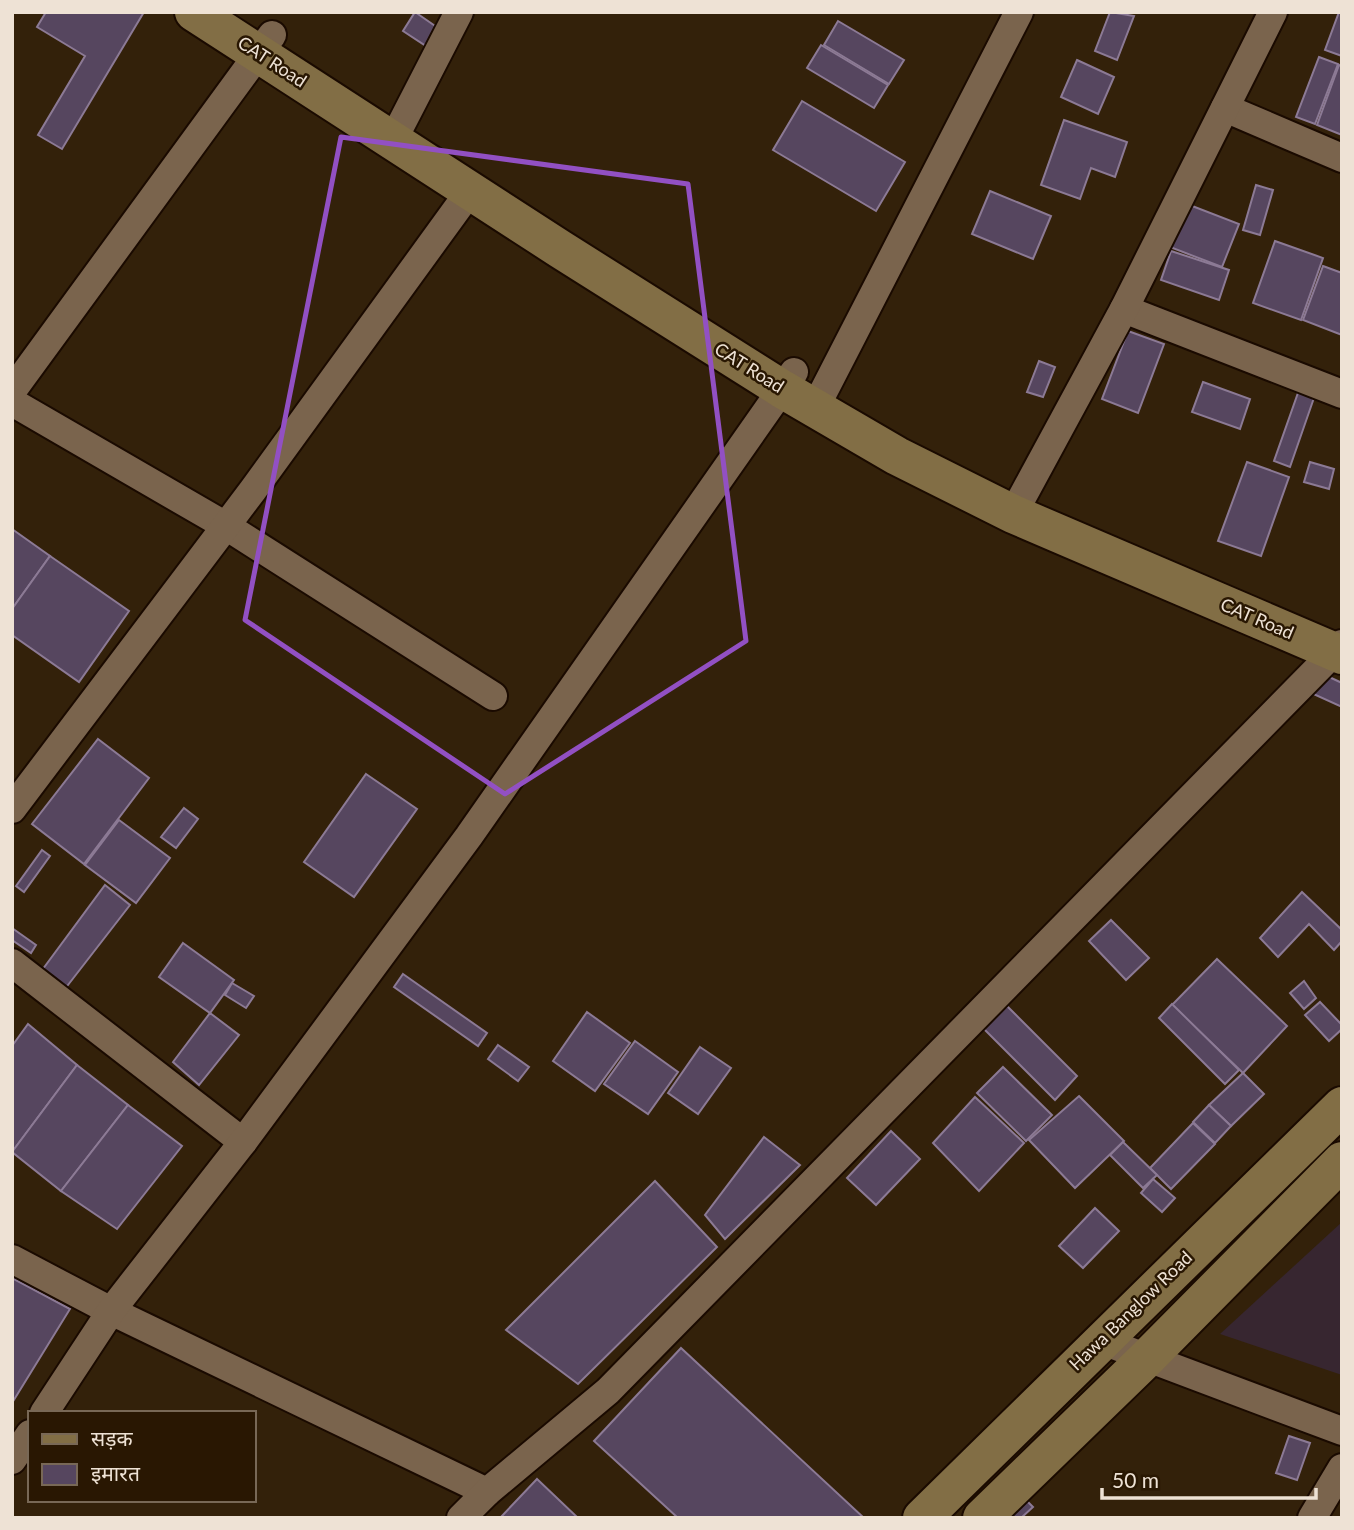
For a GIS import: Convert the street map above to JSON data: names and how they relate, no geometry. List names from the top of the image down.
{
  "streets": {
    "street": ["CAT Road", "Hawa Banglow Road"]
  },
  "legend": ["सड़क", "इमारत"],
  "scale_bar": "50 m"
}
